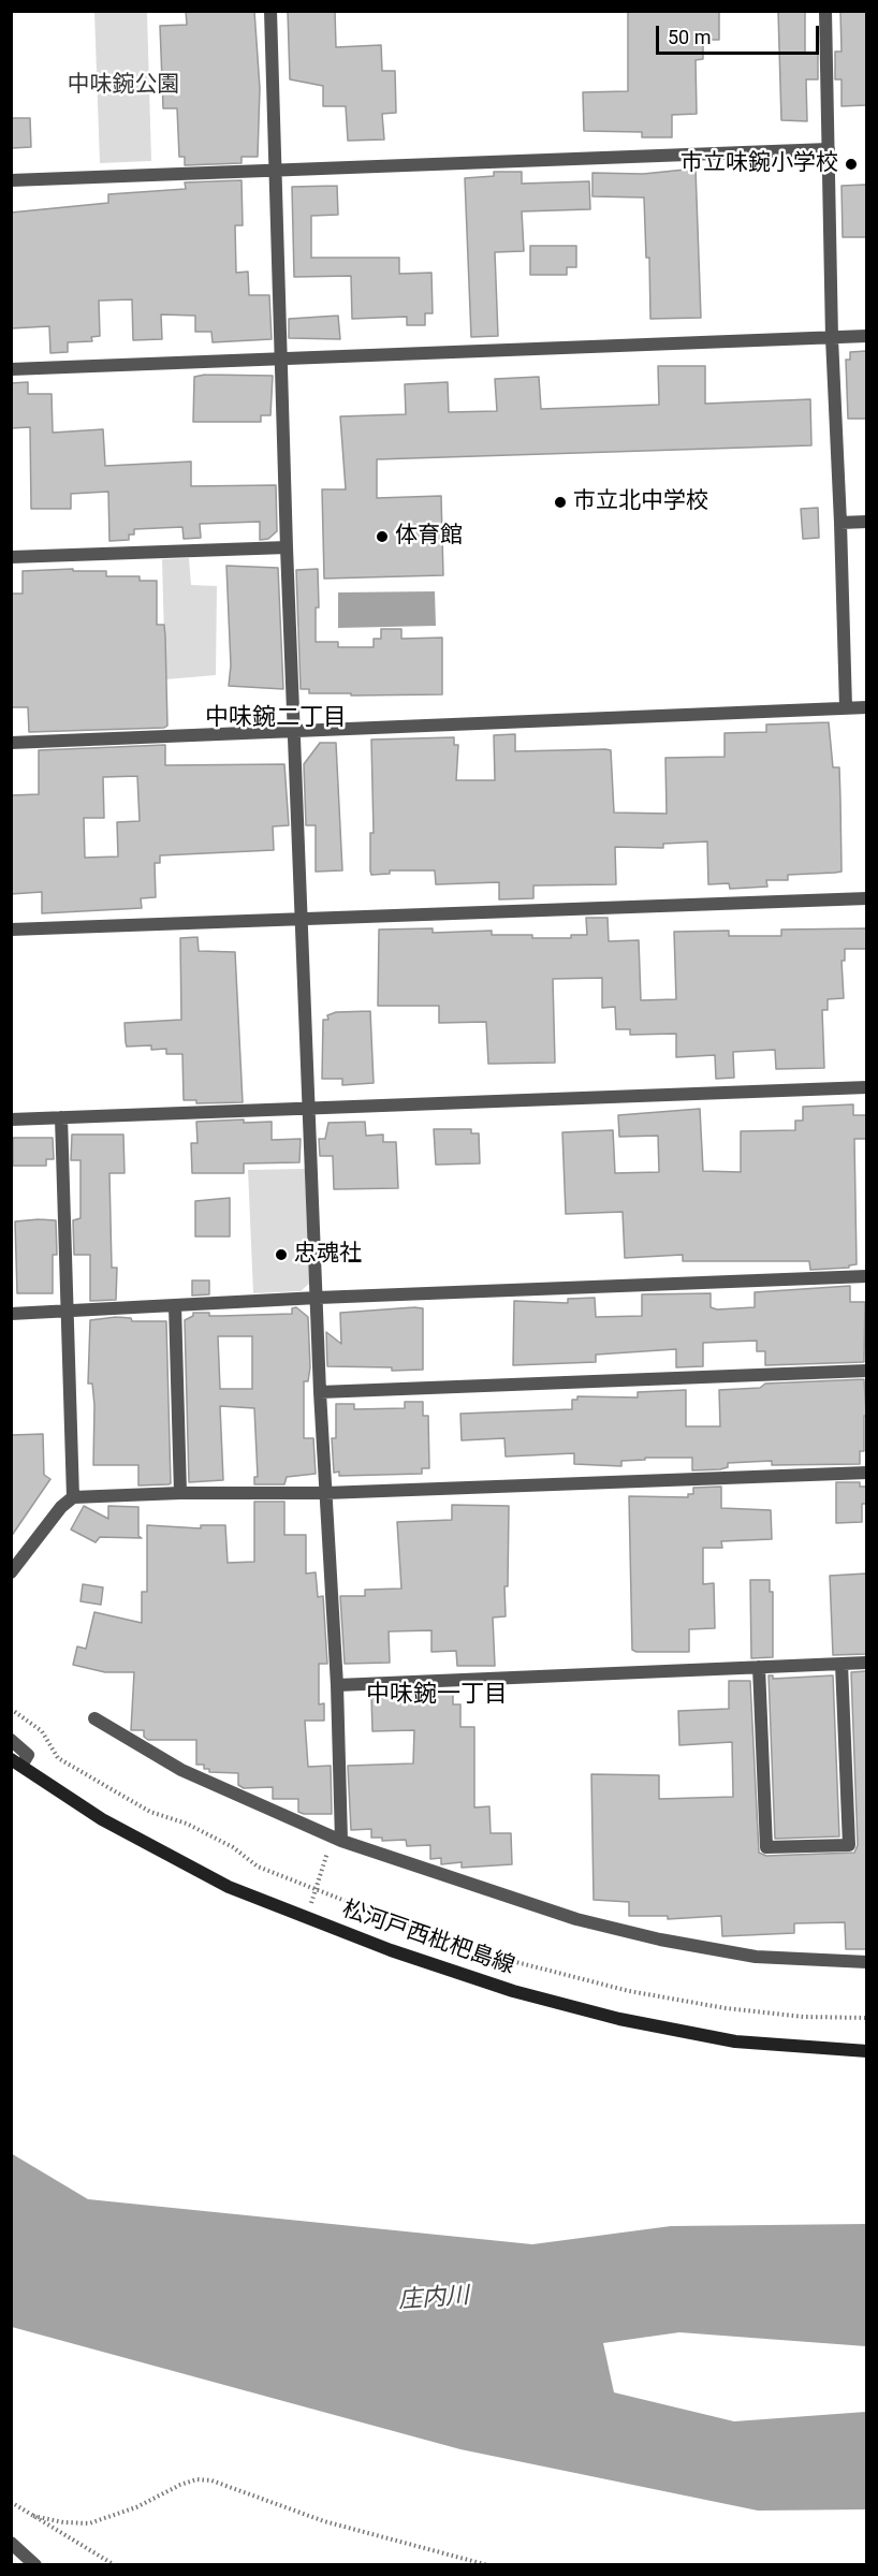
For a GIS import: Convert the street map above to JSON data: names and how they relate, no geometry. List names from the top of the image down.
{
  "streets": {
    "main road": ["松河戸西枇杷島線"]
  },
  "districts": ["中味鋺二丁目", "中味鋺一丁目"],
  "water": ["庄内川"],
  "parks": ["中味鋺公園"],
  "places": [
    "市立味鋺小学校",
    "市立北中学校",
    "体育館",
    "忠魂社"
  ],
  "scale_bar": "50 m"
}
